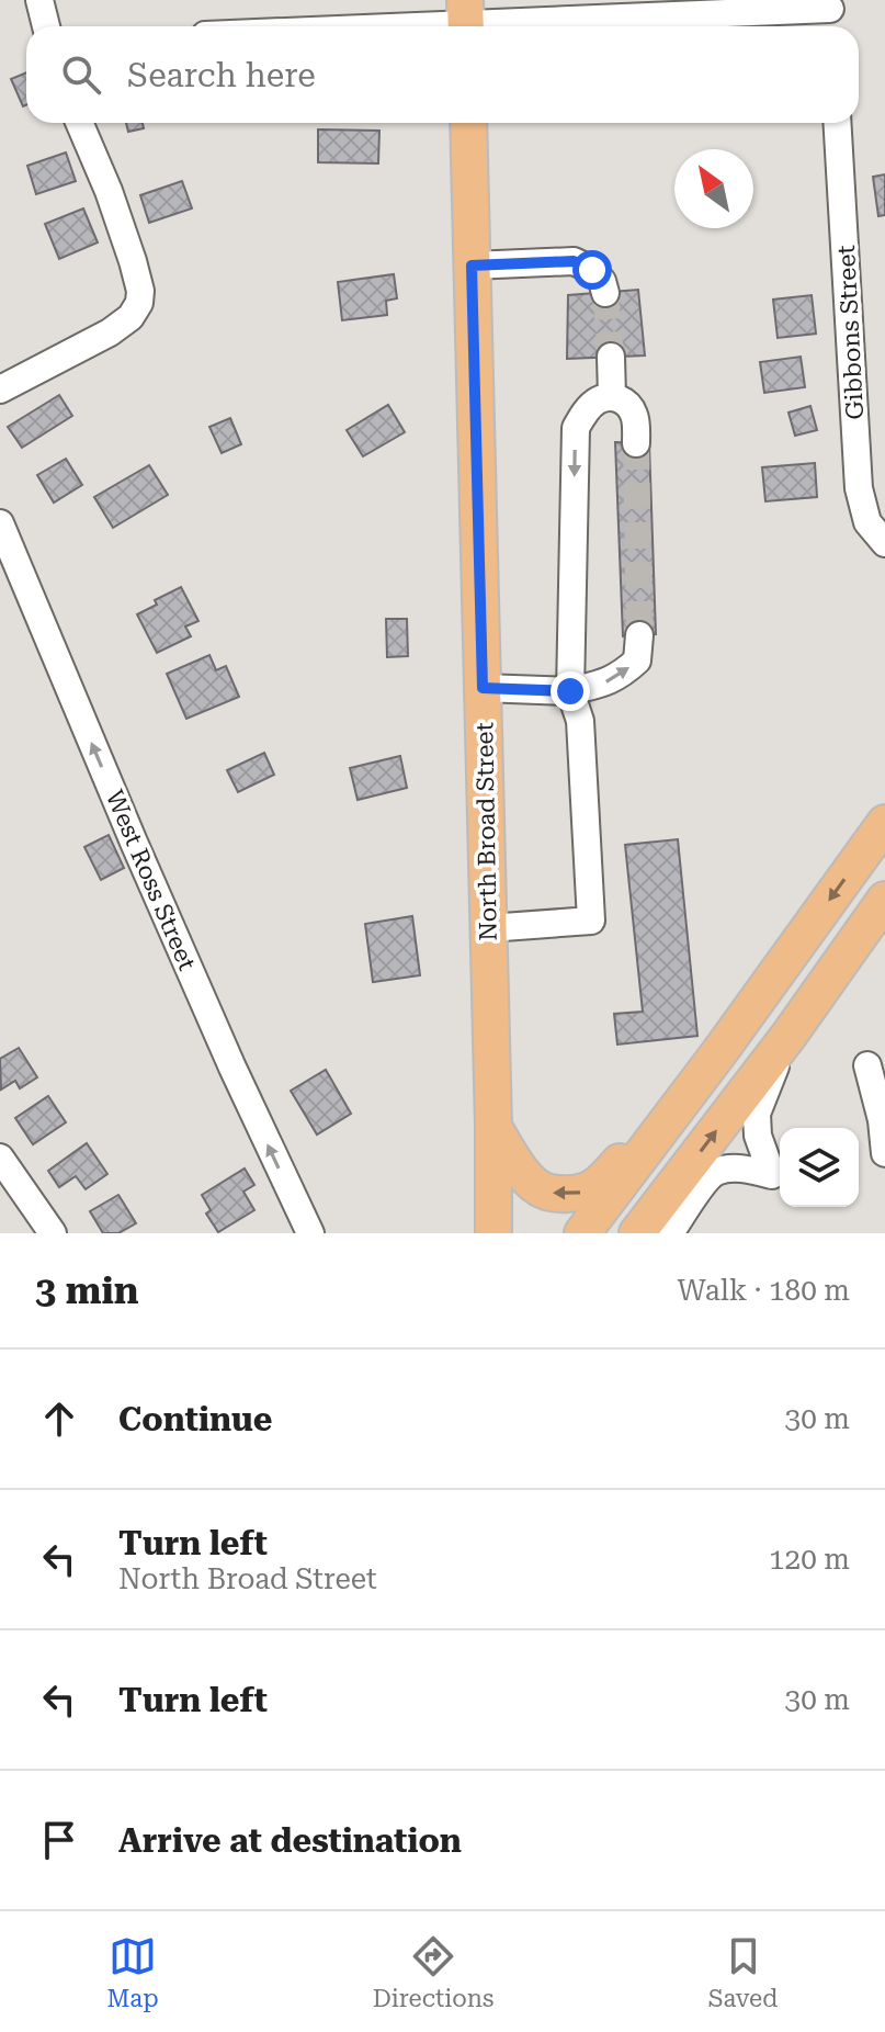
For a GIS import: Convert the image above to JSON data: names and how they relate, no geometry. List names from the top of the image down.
{
  "streets": {
    "main road": ["North Broad Street"],
    "street": ["Gibbons Street", "West Ross Street"]
  },
  "one_way": ["West Ross Street"],
  "north": "top left",
  "page": {
    "search": "Search here",
    "heading": ["3 min", "Walk · 180 m"],
    "list": [
      ["Continue", "30 m"],
      ["Turn left", "North Broad Street", "120 m"],
      ["Turn left", "30 m"],
      "Arrive at destination"
    ],
    "nav": ["Map", "Directions", "Saved"]
  }
}
